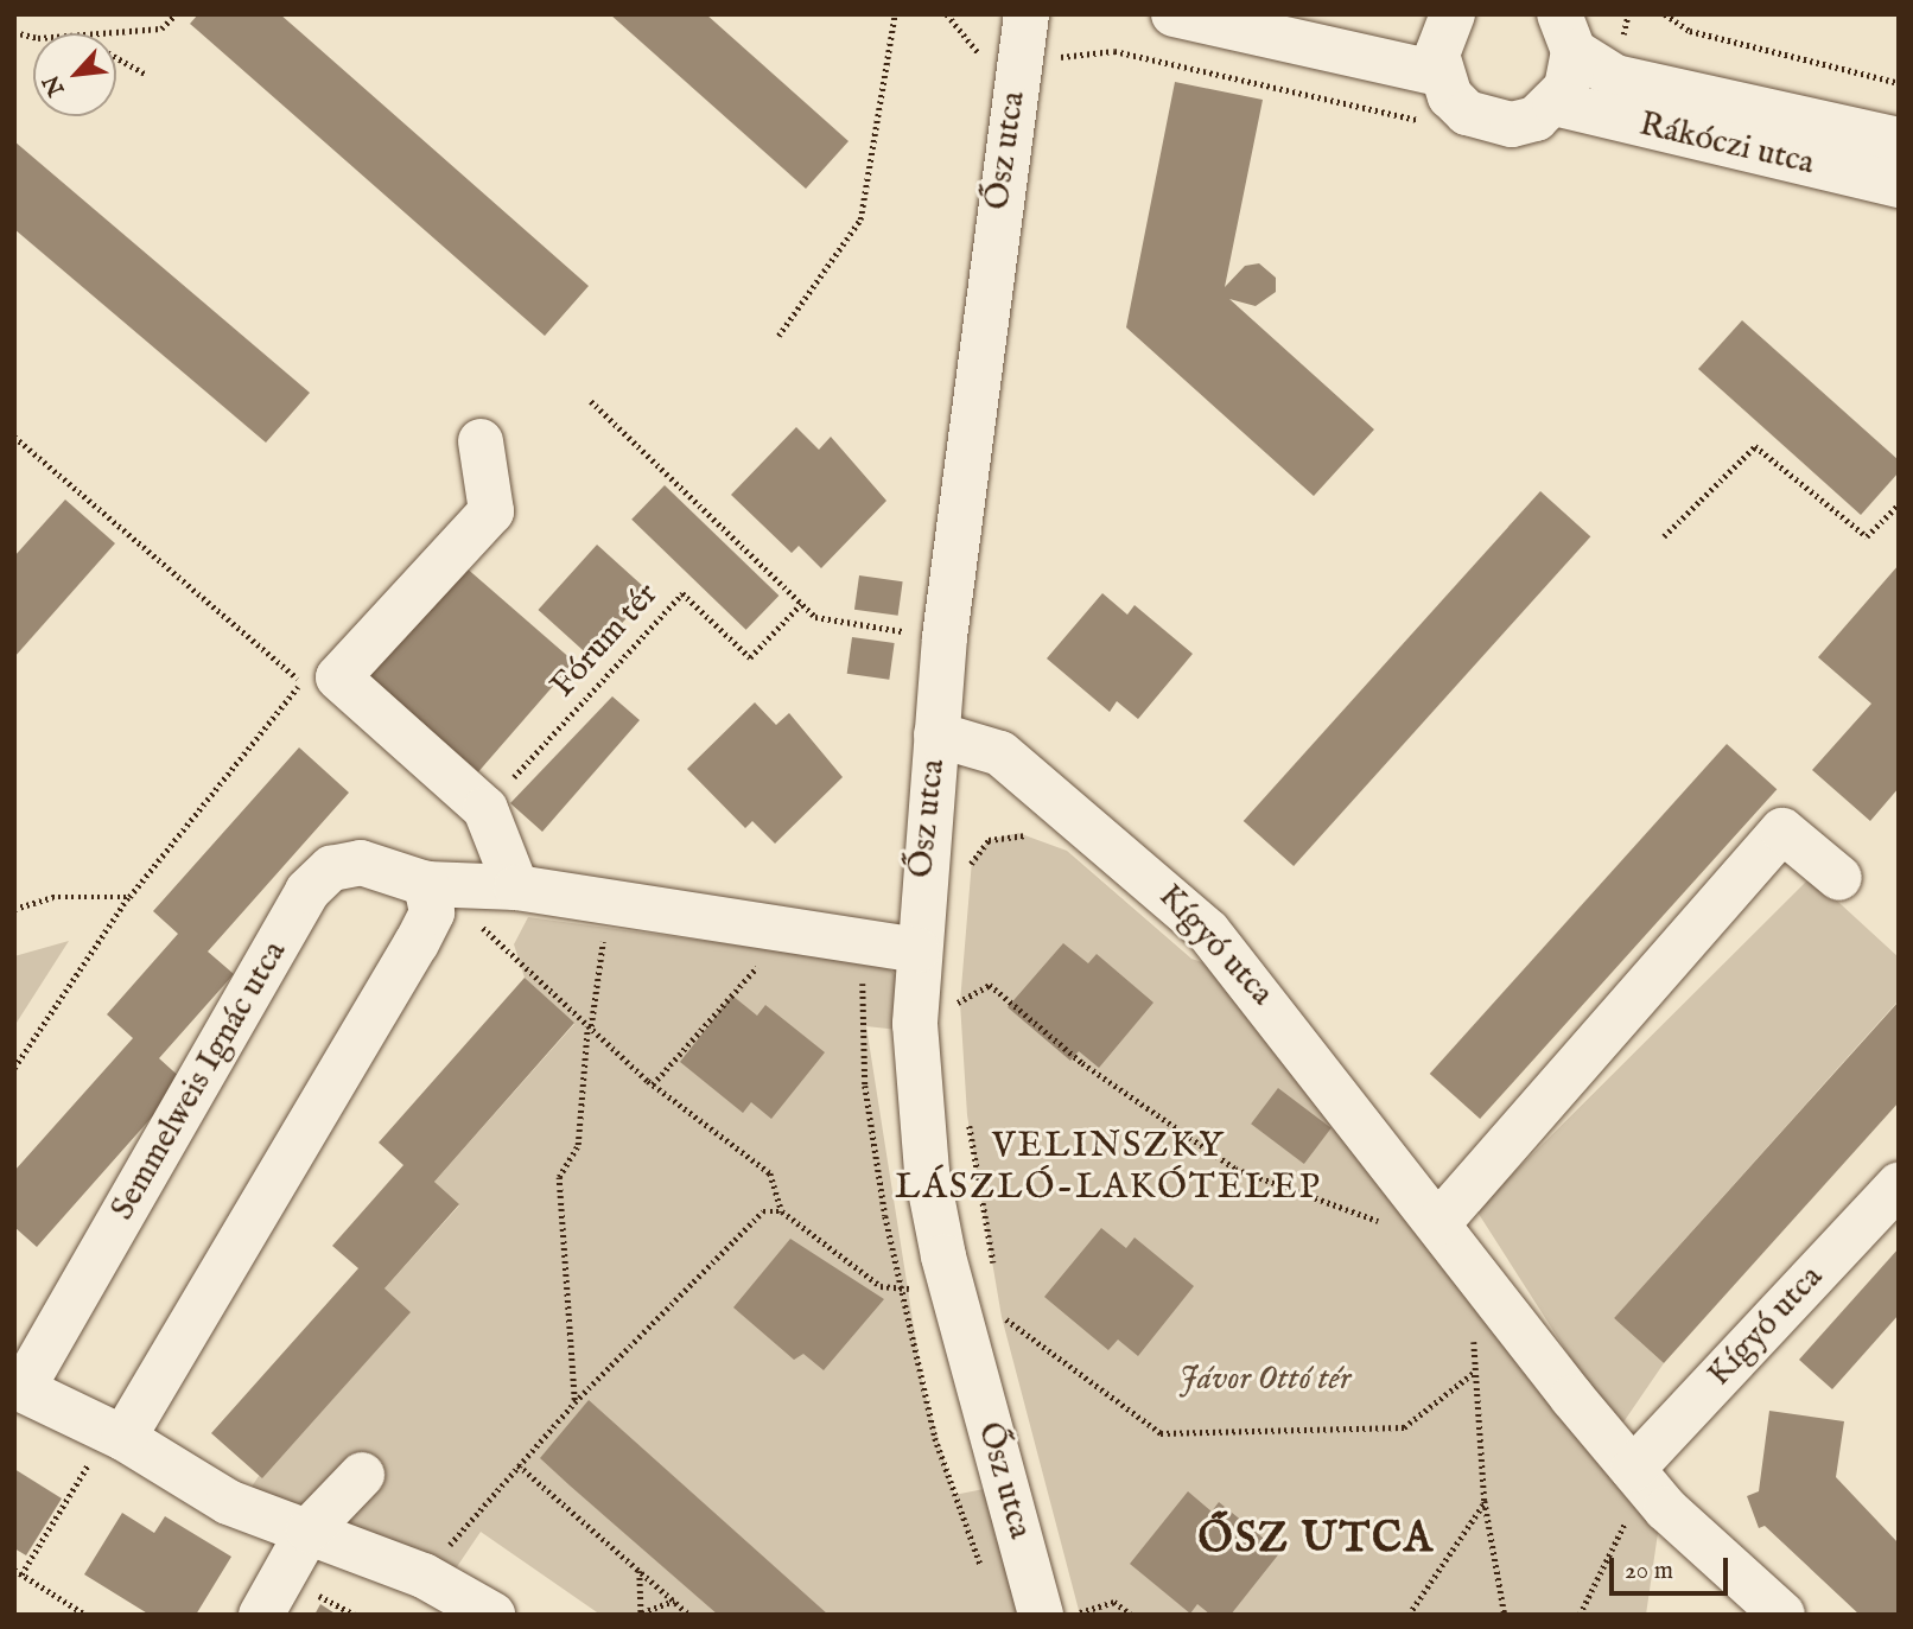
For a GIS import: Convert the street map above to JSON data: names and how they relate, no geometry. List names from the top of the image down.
{
  "streets": {
    "street": [
      "Rákóczi utca",
      "Ősz utca",
      "Kígyó utca",
      "Semmelweis Ignác utca"
    ],
    "path": ["Fórum tér"]
  },
  "crossings": [
    ["Ősz utca", "Kígyó utca"],
    ["Ősz utca", "Semmelweis Ignác utca"]
  ],
  "districts": ["VELINSZKY LÁSZLÓ-LAKÓTELEP", "ŐSZ UTCA"],
  "parks": ["Jávor Ottó tér"],
  "scale_bar": "20 m",
  "north": "bottom left"
}
